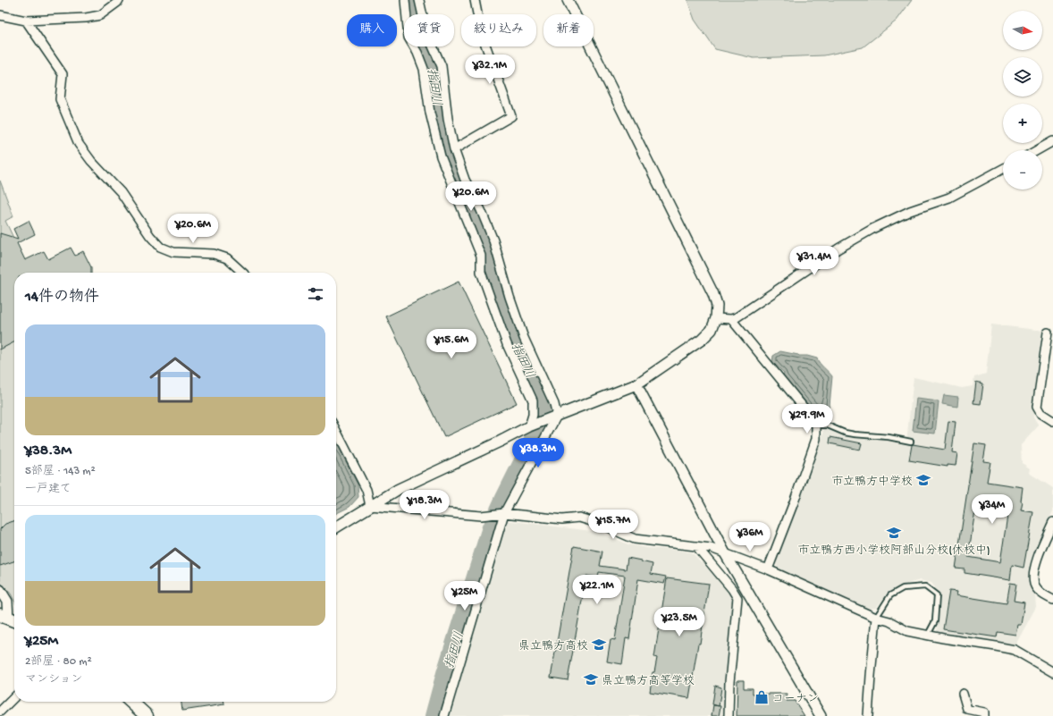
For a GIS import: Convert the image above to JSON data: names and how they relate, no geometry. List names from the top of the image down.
{
  "water": ["指田川"],
  "places": {
    "school or university": [
      "市立鴨方中学校",
      "市立鴨方西小学校阿部山分校(休校中)",
      "県立鴨方高校",
      "県立鴨方高等学校"
    ],
    "shop": ["コーナン"]
  },
  "north": "right",
  "page": {
    "map_buttons": ["+", "−"],
    "chip": [
      "購入",
      "賃貸",
      "絞り込み",
      "新着"
    ],
    "price": [
      "¥32.1M",
      "¥20.6M",
      "¥20.6M",
      "¥31.4M",
      "¥15.6M",
      "¥29.9M",
      "¥38.3M",
      "¥18.3M",
      "¥34M",
      "¥15.7M",
      "¥36M",
      "¥22.1M",
      "¥25M",
      "¥23.5M"
    ],
    "heading": "14件の物件",
    "list": [
      {
        "name": "¥38.3M",
        "note": "5部屋 · 143 m² · 一戸建て"
      },
      {
        "name": "¥25M",
        "note": "2部屋 · 80 m² · マンション"
      }
    ]
  }
}
